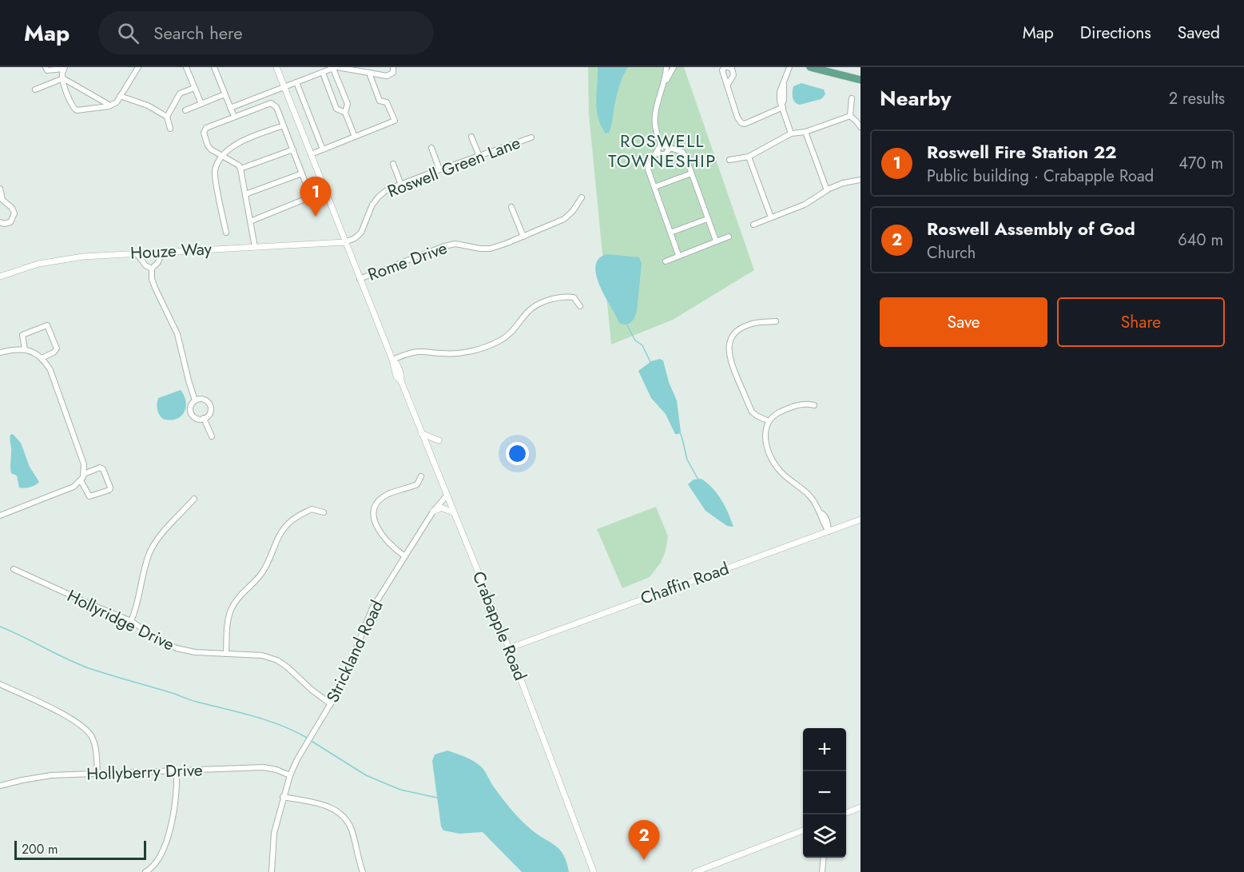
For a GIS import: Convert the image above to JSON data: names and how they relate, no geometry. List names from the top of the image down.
{
  "streets": {
    "street": [
      "Roswell Green Lane",
      "Houze Way",
      "Rome Drive",
      "Chaffin Road",
      "Hollyridge Drive",
      "Crabapple Road",
      "Strickland Road",
      "Hollyberry Drive"
    ]
  },
  "crossings": [
    ["Roswell Green Lane", "Houze Way"],
    ["Roswell Green Lane", "Crabapple Road"],
    ["Houze Way", "Crabapple Road"],
    ["Rome Drive", "Crabapple Road"],
    ["Chaffin Road", "Crabapple Road"],
    ["Hollyridge Drive", "Strickland Road"],
    ["Crabapple Road", "Strickland Road"],
    ["Strickland Road", "Hollyberry Drive"]
  ],
  "districts": ["ROSWELL TOWNESHIP"],
  "scale_bar": "200 m",
  "page": {
    "header": "Map",
    "search": "Search here",
    "nav": ["Map", "Directions", "Saved"],
    "heading": ["Nearby", "2 results"],
    "list": [
      {
        "mark": "1",
        "name": "Roswell Fire Station 22",
        "note": "Public building · Crabapple Road",
        "value": "470 m"
      },
      {
        "mark": "2",
        "name": "Roswell Assembly of God",
        "note": "Church",
        "value": "640 m"
      }
    ],
    "pins": ["1", "2"],
    "buttons": ["Save", "Share"],
    "map_buttons": ["+", "−"],
    "scale": "200 m"
  }
}
